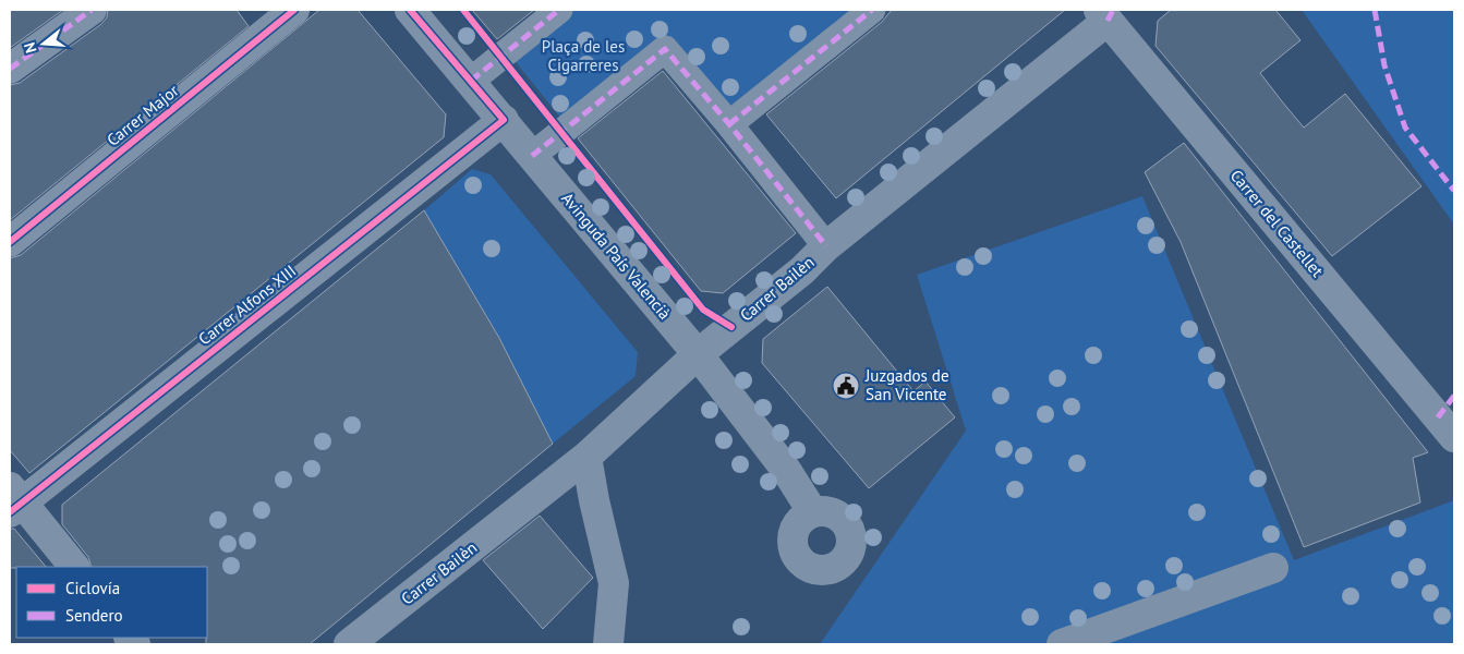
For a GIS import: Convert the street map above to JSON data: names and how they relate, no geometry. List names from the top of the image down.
{
  "streets": {
    "street": [
      "Carrer Major",
      "Carrer del Castellet",
      "Avinguda País Valencià",
      "Carrer Bailèn",
      "Carrer Alfons XIII"
    ]
  },
  "crossings": [
    ["Carrer del Castellet", "Carrer Bailèn"],
    ["Avinguda País Valencià", "Carrer Bailèn"],
    ["Avinguda País Valencià", "Carrer Alfons XIII"]
  ],
  "parks": ["Plaça de les Cigarreres"],
  "places": {
    "public building": ["Juzgados de San Vicente"]
  },
  "legend": ["Ciclovía", "Sendero"],
  "north": "left"
}
